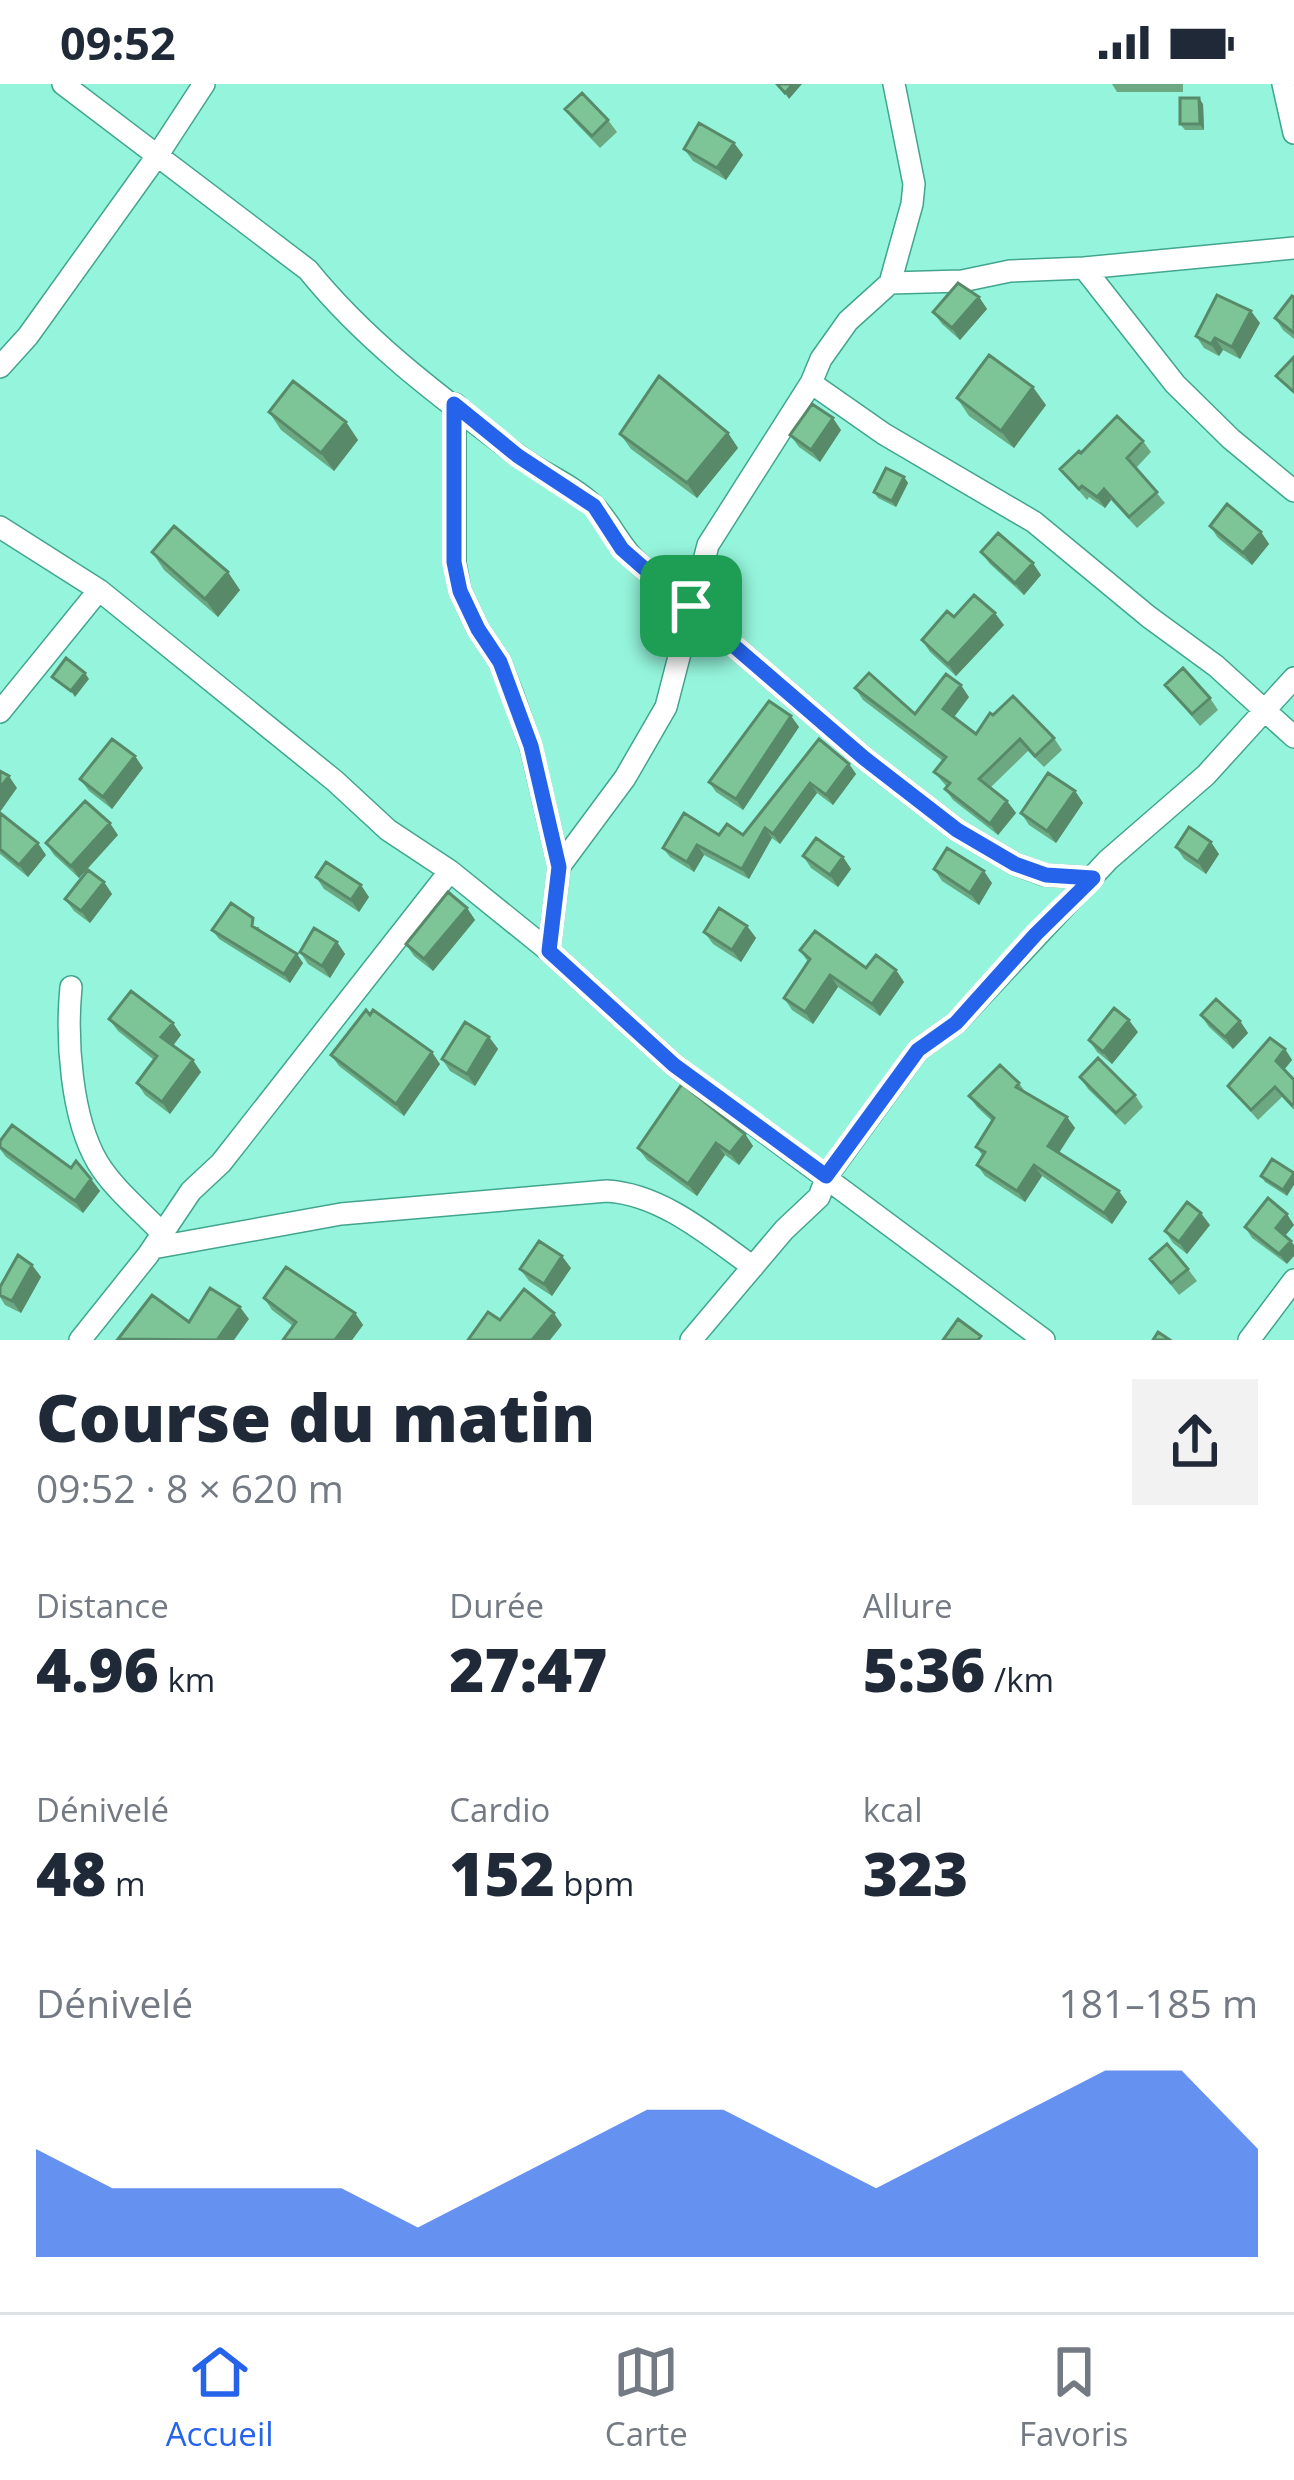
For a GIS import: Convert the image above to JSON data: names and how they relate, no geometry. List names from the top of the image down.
{
  "page": {
    "status": "09:52",
    "heading": ["Course du matin", "09:52 · 8 × 620 m"],
    "stats": [
      ["Distance", "4.96 km"],
      ["Durée", "27:47"],
      ["Allure", "5:36 /km"],
      ["Dénivelé", "48 m"],
      ["Cardio", "152 bpm"],
      ["kcal", "323"]
    ],
    "chart": ["Dénivelé", "181–185 m"],
    "tabs": ["Accueil", "Carte", "Favoris"]
  }
}
